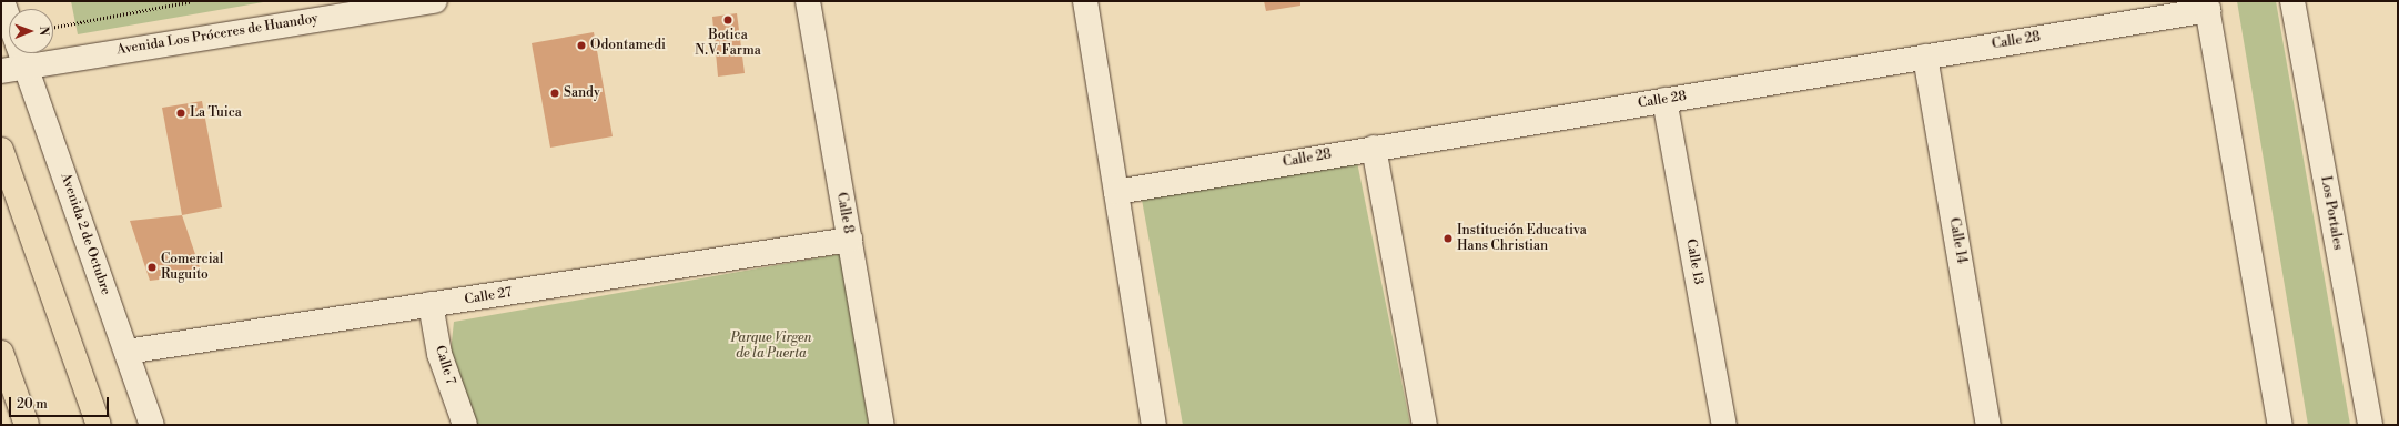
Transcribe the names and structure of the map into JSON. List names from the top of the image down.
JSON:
{
  "streets": {
    "street": [
      "Avenida Los Próceres de Huandoy",
      "Calle 28",
      "Calle 8",
      "Los Portales",
      "Avenida 2 de Octubre",
      "Calle 14",
      "Calle 13",
      "Calle 27",
      "Calle 7"
    ]
  },
  "crossings": [
    ["Avenida Los Próceres de Huandoy", "Avenida 2 de Octubre"],
    ["Calle 28", "Calle 14"],
    ["Calle 28", "Calle 13"],
    ["Calle 8", "Calle 27"],
    ["Avenida 2 de Octubre", "Calle 27"],
    ["Calle 27", "Calle 7"]
  ],
  "parks": ["Parque Virgen de la Puerta"],
  "places": [
    "Botica N.V. Farma",
    "Odontamedi",
    "Sandy",
    "La Tuica",
    "Institución Educativa Hans Christian",
    "Comercial Ruguito"
  ],
  "scale_bar": "20 m",
  "north": "right"
}
